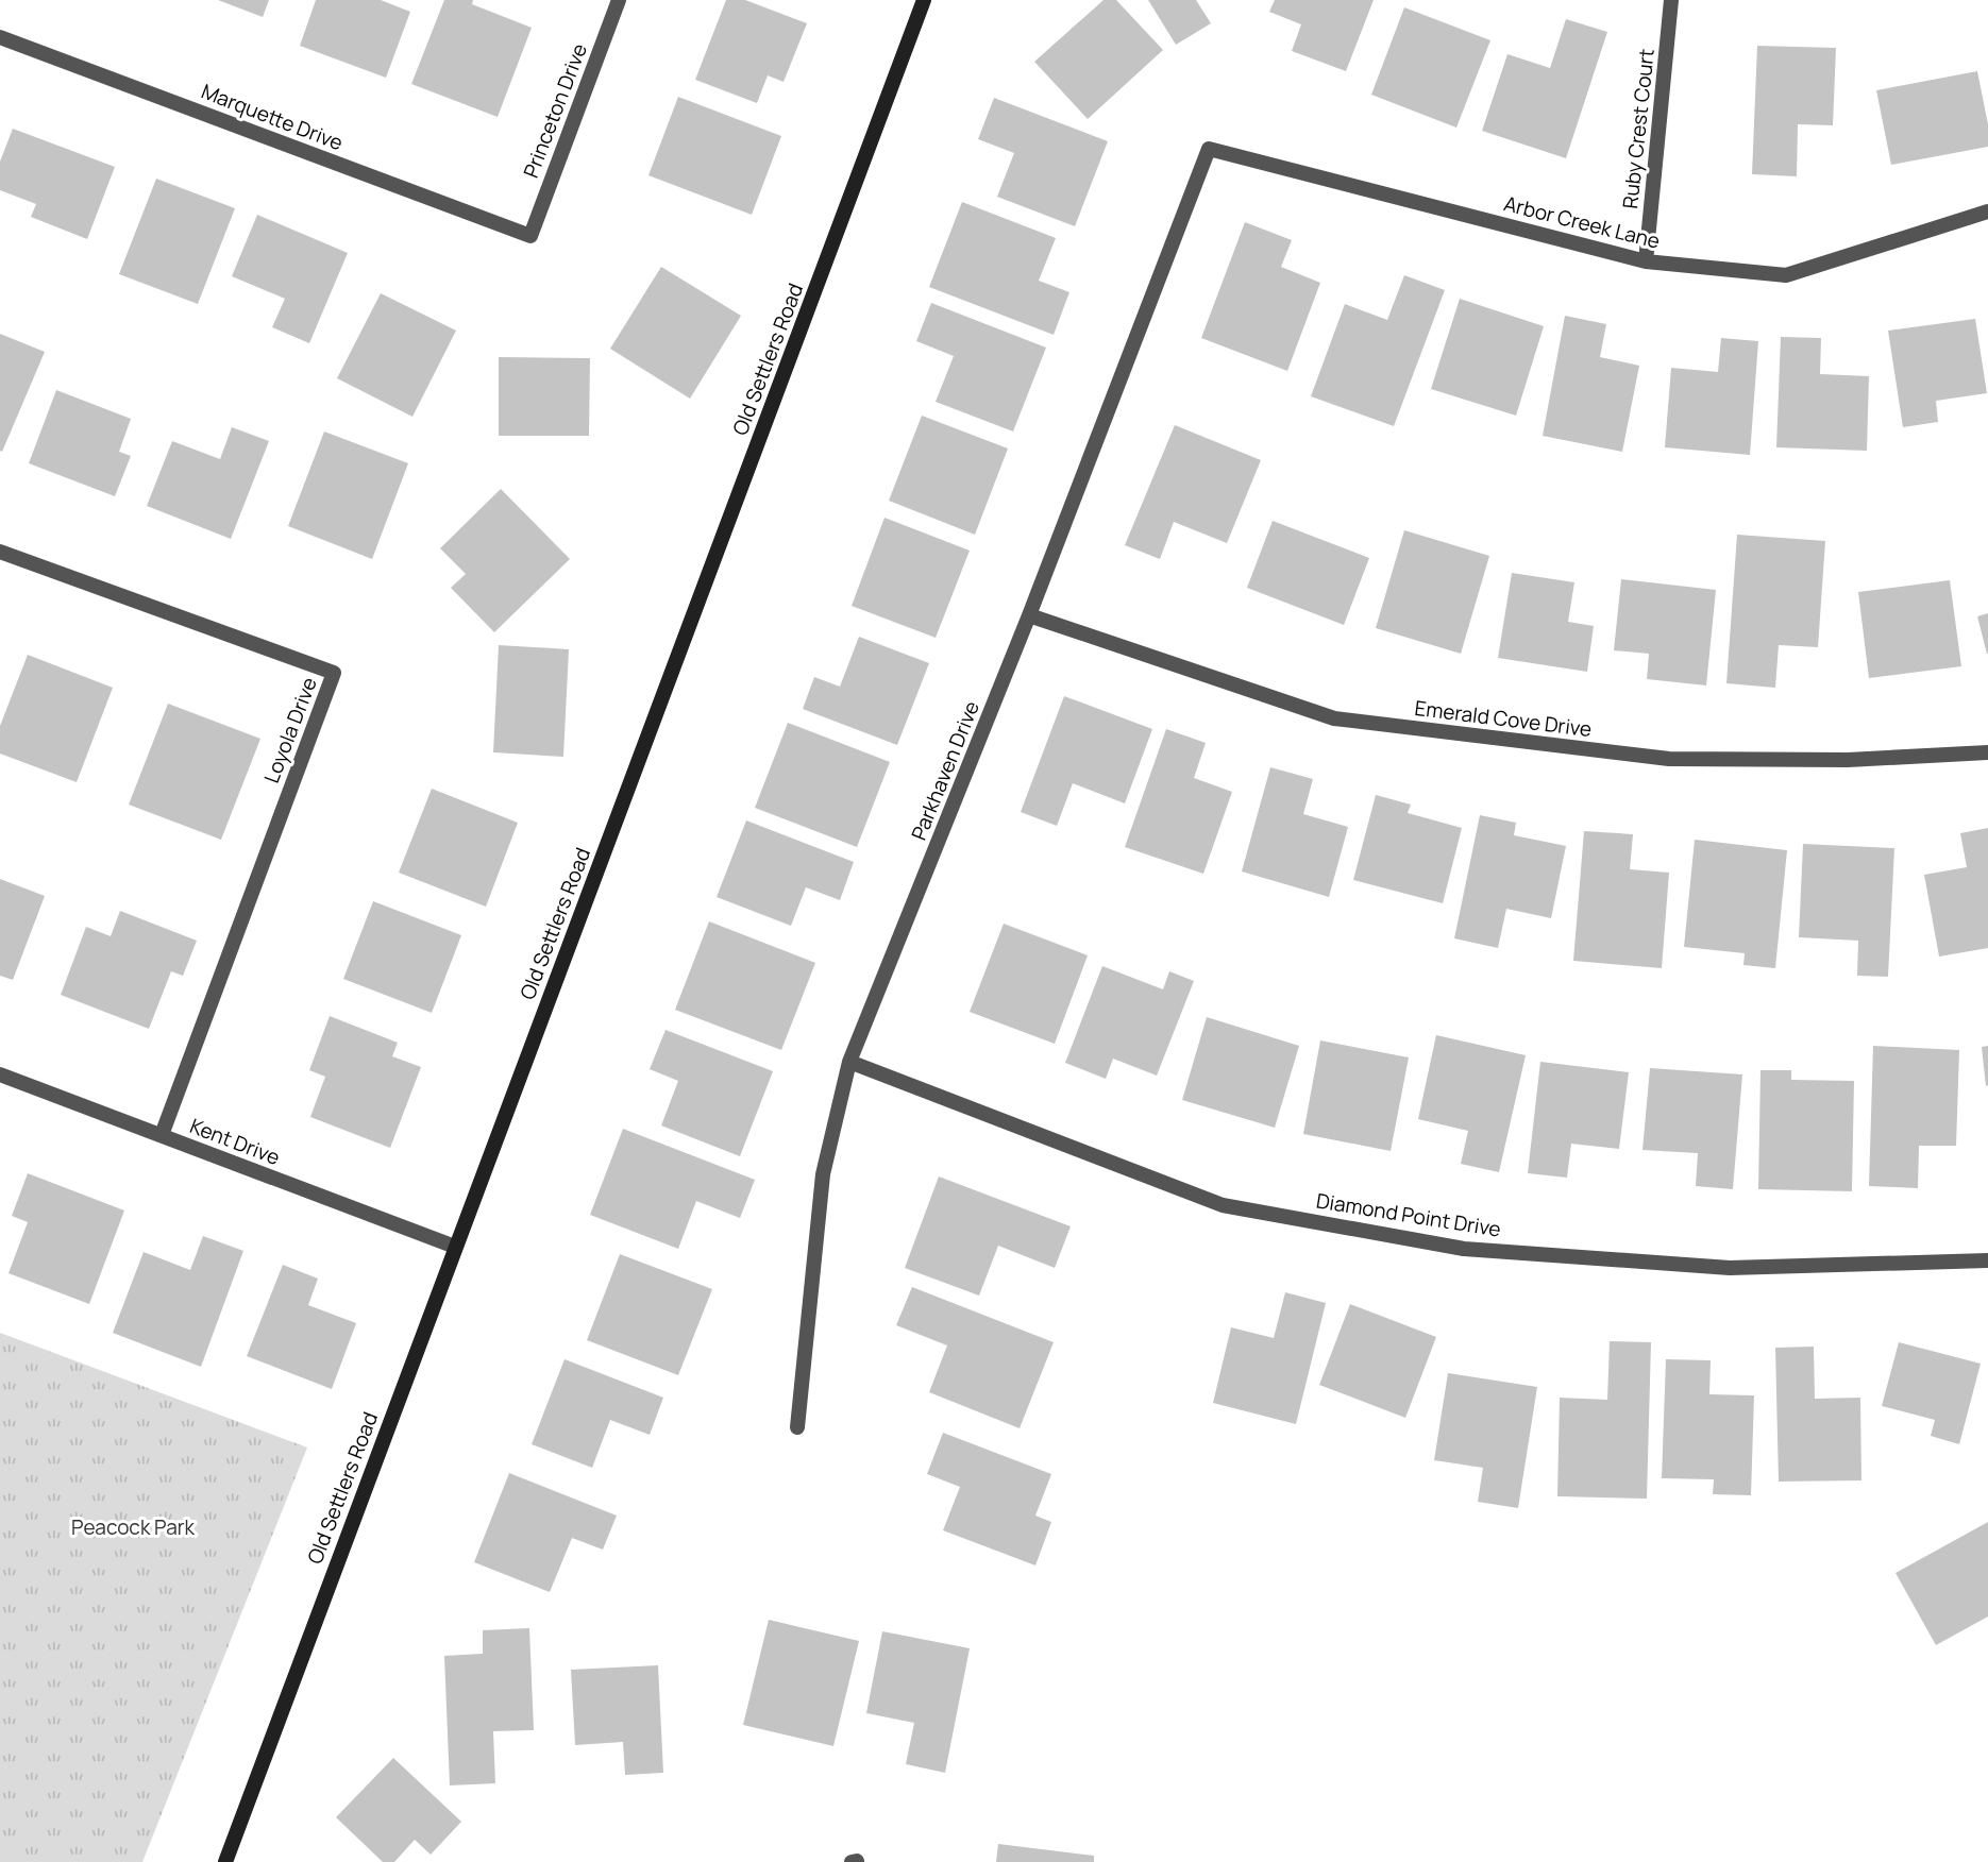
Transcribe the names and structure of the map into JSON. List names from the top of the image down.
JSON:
{
  "streets": {
    "main road": ["Old Settlers Road"],
    "street": [
      "Princeton Drive",
      "Marquette Drive",
      "Ruby Crest Court",
      "Arbor Creek Lane",
      "Emerald Cove Drive",
      "Loyola Drive",
      "Parkhaven Drive",
      "Kent Drive",
      "Diamond Point Drive"
    ]
  },
  "crossings": [
    ["Princeton Drive", "Marquette Drive"],
    ["Ruby Crest Court", "Arbor Creek Lane"],
    ["Arbor Creek Lane", "Parkhaven Drive"],
    ["Old Settlers Road", "Kent Drive"],
    ["Emerald Cove Drive", "Parkhaven Drive"],
    ["Loyola Drive", "Kent Drive"],
    ["Parkhaven Drive", "Diamond Point Drive"]
  ],
  "parks": ["Peacock Park"]
}
